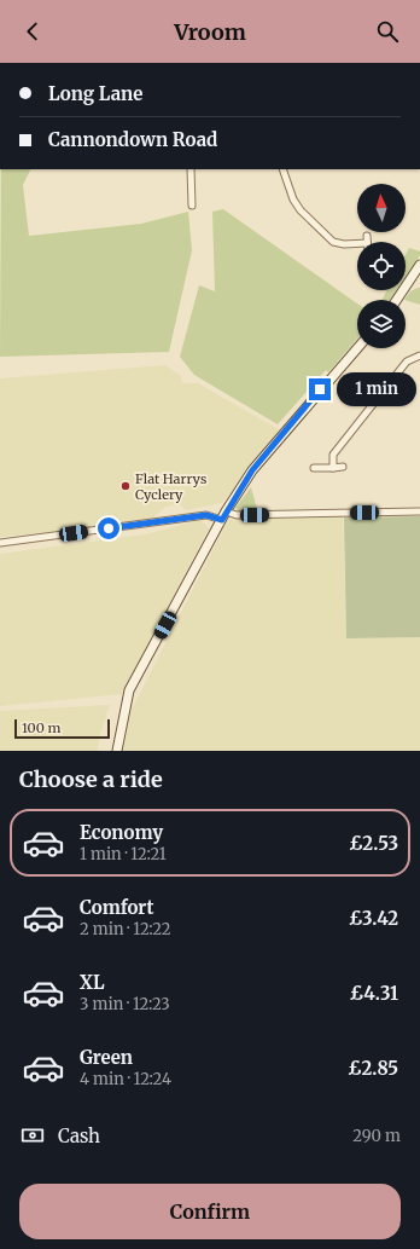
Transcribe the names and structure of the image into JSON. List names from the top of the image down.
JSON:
{
  "places": ["Flat Harrys Cyclery"],
  "scale_bar": "100 m",
  "north": "top",
  "page": {
    "header": "Vroom",
    "banner": ["Long Lane", "Cannondown Road"],
    "bubble": "1 min",
    "scale": "100 m",
    "heading": "Choose a ride",
    "list": [
      {
        "name": "Economy",
        "note": "1 min · 12:21",
        "value": "£2.53"
      },
      {
        "name": "Comfort",
        "note": "2 min · 12:22",
        "value": "£3.42"
      },
      {
        "name": "XL",
        "note": "3 min · 12:23",
        "value": "£4.31"
      },
      {
        "name": "Green",
        "note": "4 min · 12:24",
        "value": "£2.85"
      }
    ],
    "pay": ["Cash", "290 m"],
    "buttons": "Confirm"
  }
}
